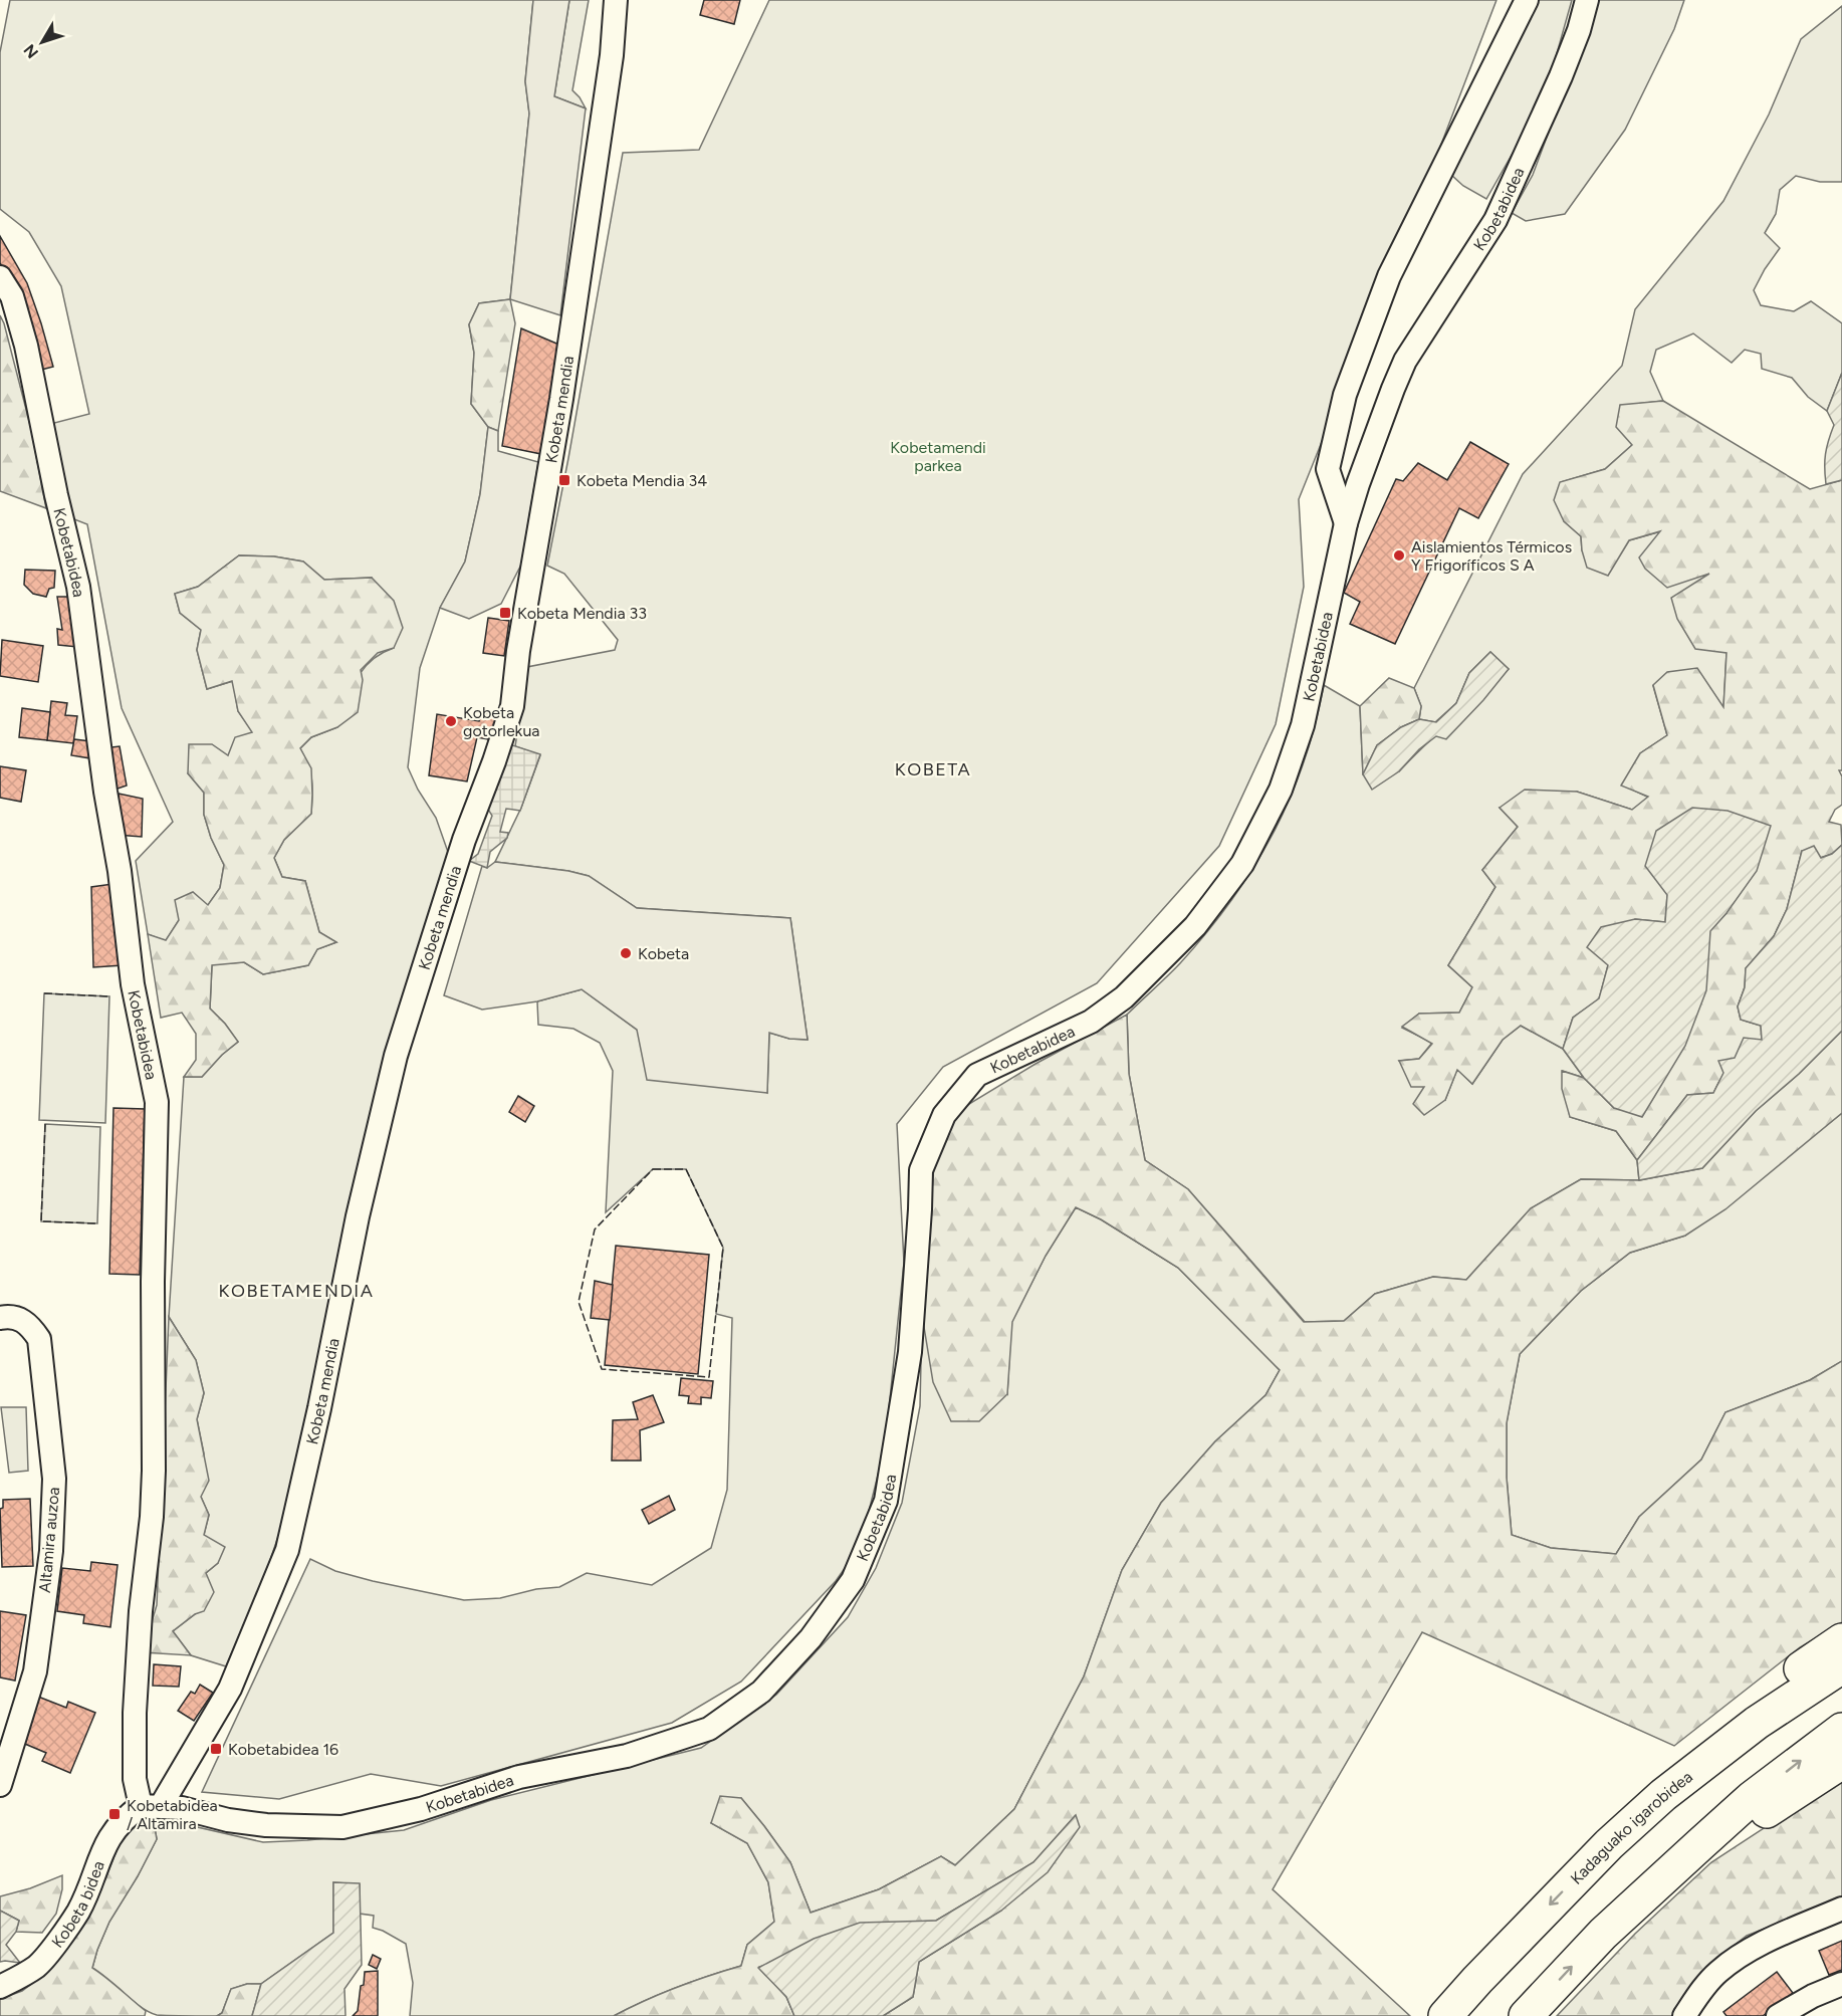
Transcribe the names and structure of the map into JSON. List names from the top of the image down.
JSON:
{
  "streets": {
    "highway": ["Kadaguako igarobidea"],
    "street": [
      "Kobetabidea",
      "Kobeta mendia",
      "Altamira auzoa",
      "Kobeta bidea"
    ]
  },
  "crossings": [
    ["Kobetabidea", "Kobeta mendia"],
    ["Kobetabidea", "Kobeta bidea"],
    ["Kobeta mendia", "Kobeta bidea"]
  ],
  "districts": ["KOBETA", "KOBETAMENDIA"],
  "parks": ["Kobetamendi parkea"],
  "places": {
    "transit": [
      "Kobeta Mendia 34",
      "Kobeta Mendia 33",
      "Kobetabidea 16",
      "Kobetabidea / Altamira"
    ],
    "other": ["Aislamientos Térmicos Y Frigoríficos S A", "Kobeta gotorlekua", "Kobeta"]
  },
  "north": "bottom left"
}
